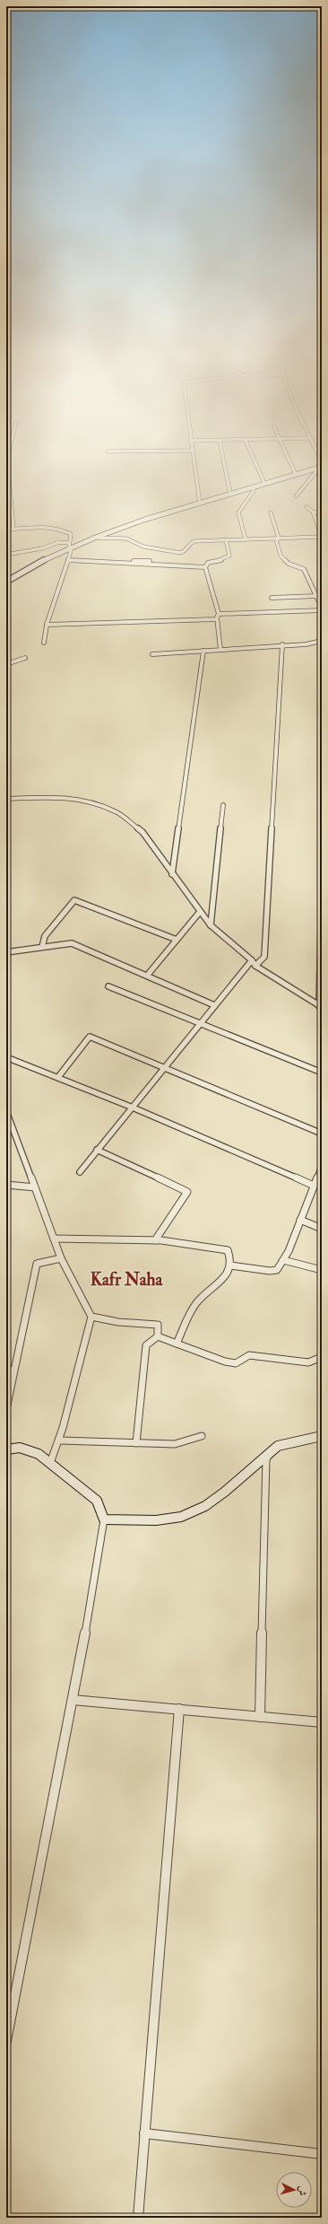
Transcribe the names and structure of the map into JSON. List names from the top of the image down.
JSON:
{
  "districts": ["Kafr Naha"],
  "north": "right"
}
